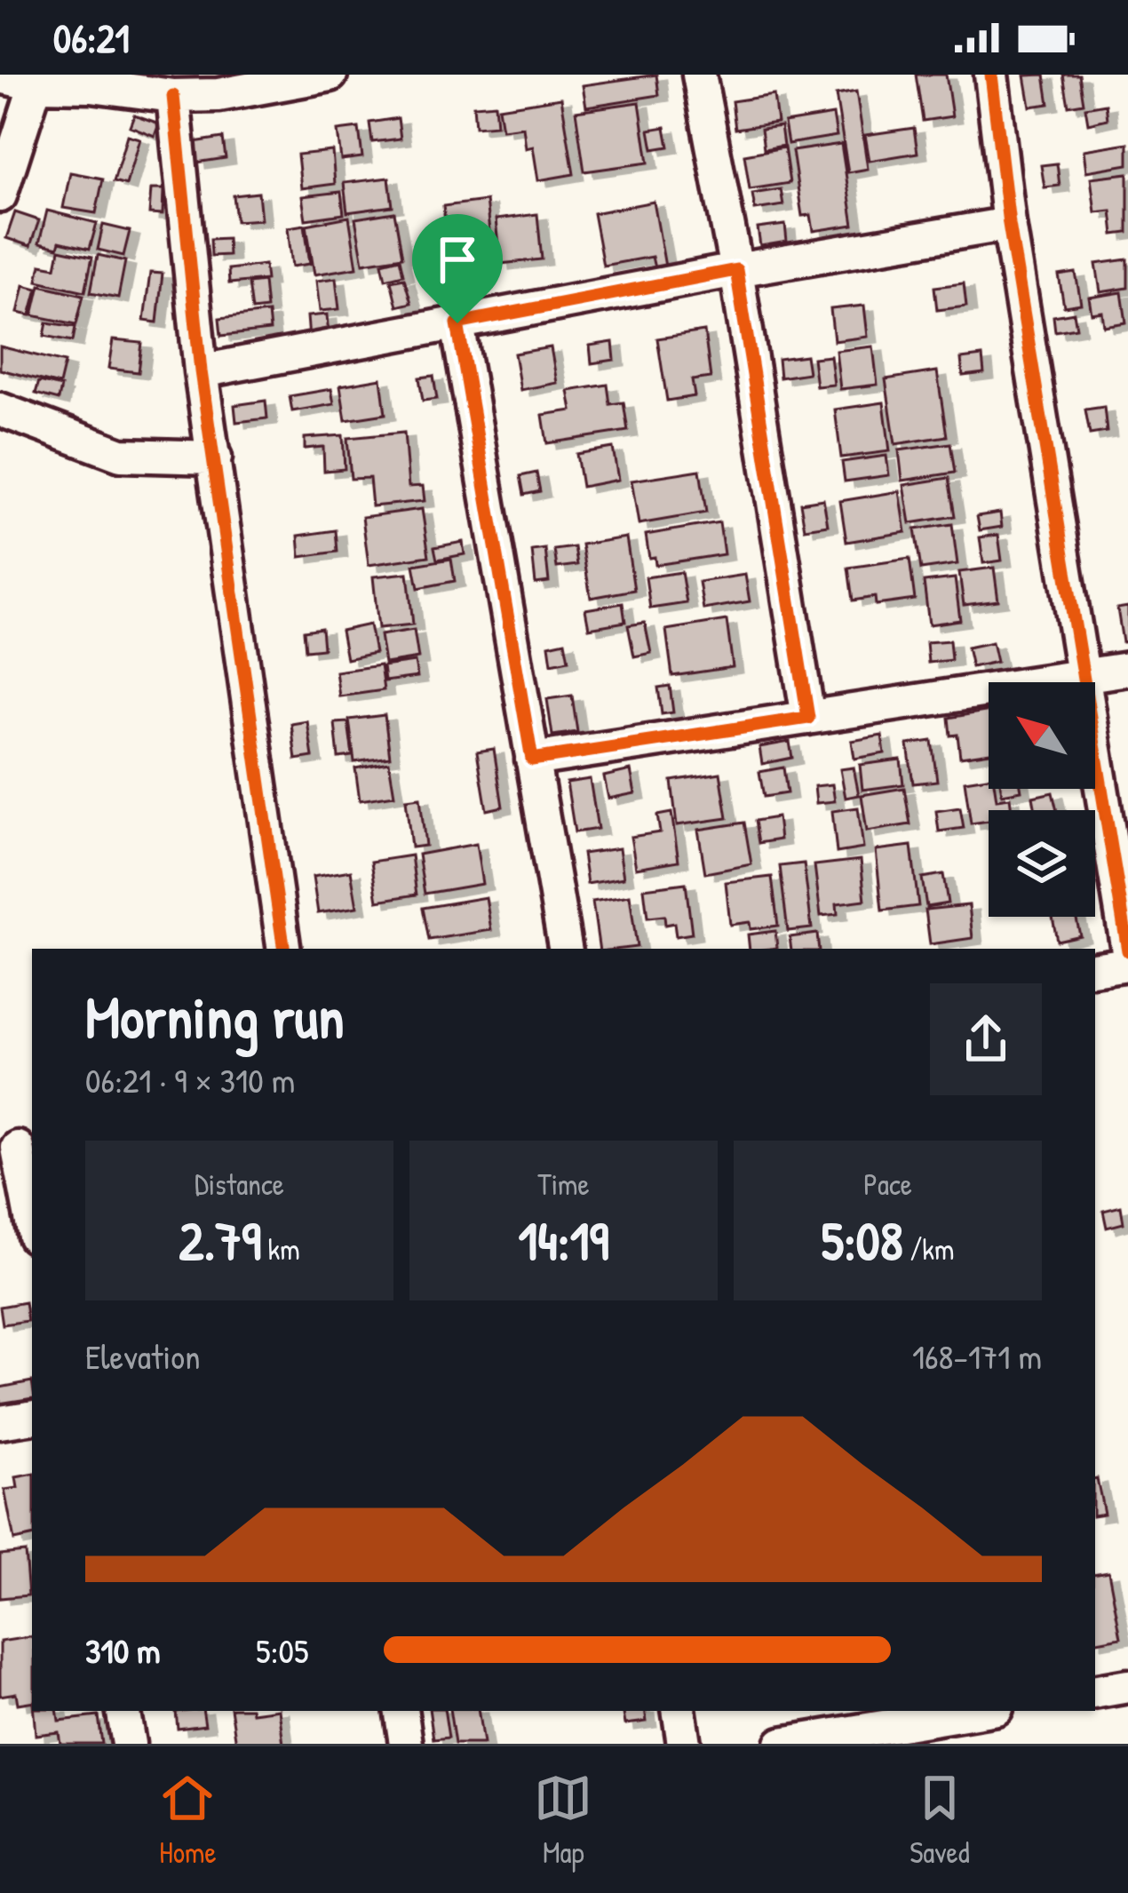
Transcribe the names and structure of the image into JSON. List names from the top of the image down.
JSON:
{
  "north": "top left",
  "page": {
    "status": "06:21",
    "heading": ["Morning run", "06:21 · 9 × 310 m"],
    "stats": [
      ["Distance", "2.79 km"],
      ["Time", "14:19"],
      ["Pace", "5:08 /km"]
    ],
    "chart": ["Elevation", "168–171 m"],
    "list": [
      {
        "name": "310 m",
        "note": "5:05"
      }
    ],
    "tabs": ["Home", "Map", "Saved"]
  }
}
